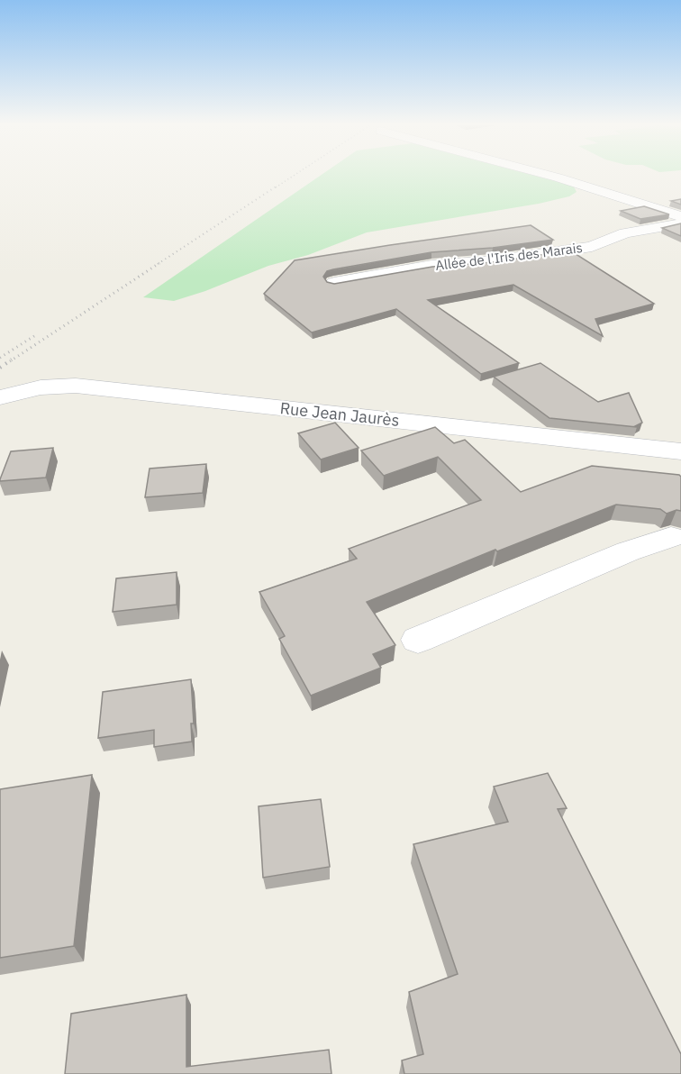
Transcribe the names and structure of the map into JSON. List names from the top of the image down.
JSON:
{
  "streets": {
    "street": ["Allée de l'Iris des Marais", "Rue Jean Jaurès"]
  }
}
